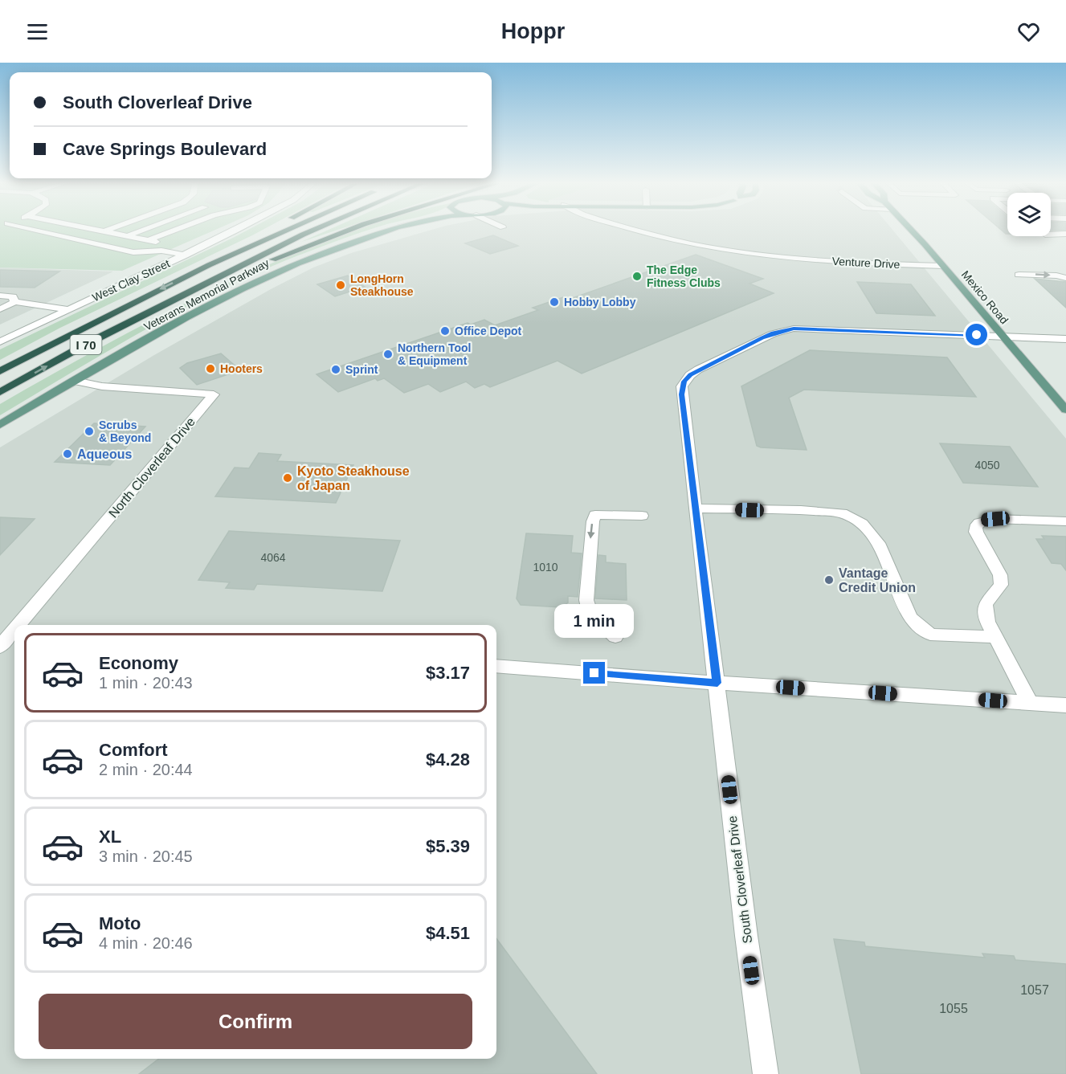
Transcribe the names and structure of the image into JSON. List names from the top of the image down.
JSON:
{
  "streets": {
    "highway": ["I 70"],
    "main road": ["Veterans Memorial Parkway", "Mexico Road"],
    "street": [
      "Venture Drive",
      "West Clay Street",
      "North Cloverleaf Drive",
      "South Cloverleaf Drive"
    ]
  },
  "crossings": [
    ["Venture Drive", "Mexico Road"],
    ["Veterans Memorial Parkway", "North Cloverleaf Drive"],
    ["Mexico Road", "South Cloverleaf Drive"]
  ],
  "places": [
    "The Edge Fitness Clubs",
    "LongHorn Steakhouse",
    "Hobby Lobby",
    "Office Depot",
    "Northern Tool & Equipment",
    "Hooters",
    "Sprint",
    "Scrubs & Beyond",
    "Aqueous",
    "Kyoto Steakhouse of Japan",
    "Vantage Credit Union"
  ],
  "house_numbers": [
    "4050",
    "4064",
    "1010",
    "1057",
    "1055"
  ],
  "page": {
    "header": "Hoppr",
    "banner": ["South Cloverleaf Drive", "Cave Springs Boulevard"],
    "bubble": "1 min",
    "list": [
      {
        "name": "Economy",
        "note": "1 min · 20:43",
        "value": "$3.17"
      },
      {
        "name": "Comfort",
        "note": "2 min · 20:44",
        "value": "$4.28"
      },
      {
        "name": "XL",
        "note": "3 min · 20:45",
        "value": "$5.39"
      },
      {
        "name": "Moto",
        "note": "4 min · 20:46",
        "value": "$4.51"
      }
    ],
    "buttons": "Confirm"
  }
}
